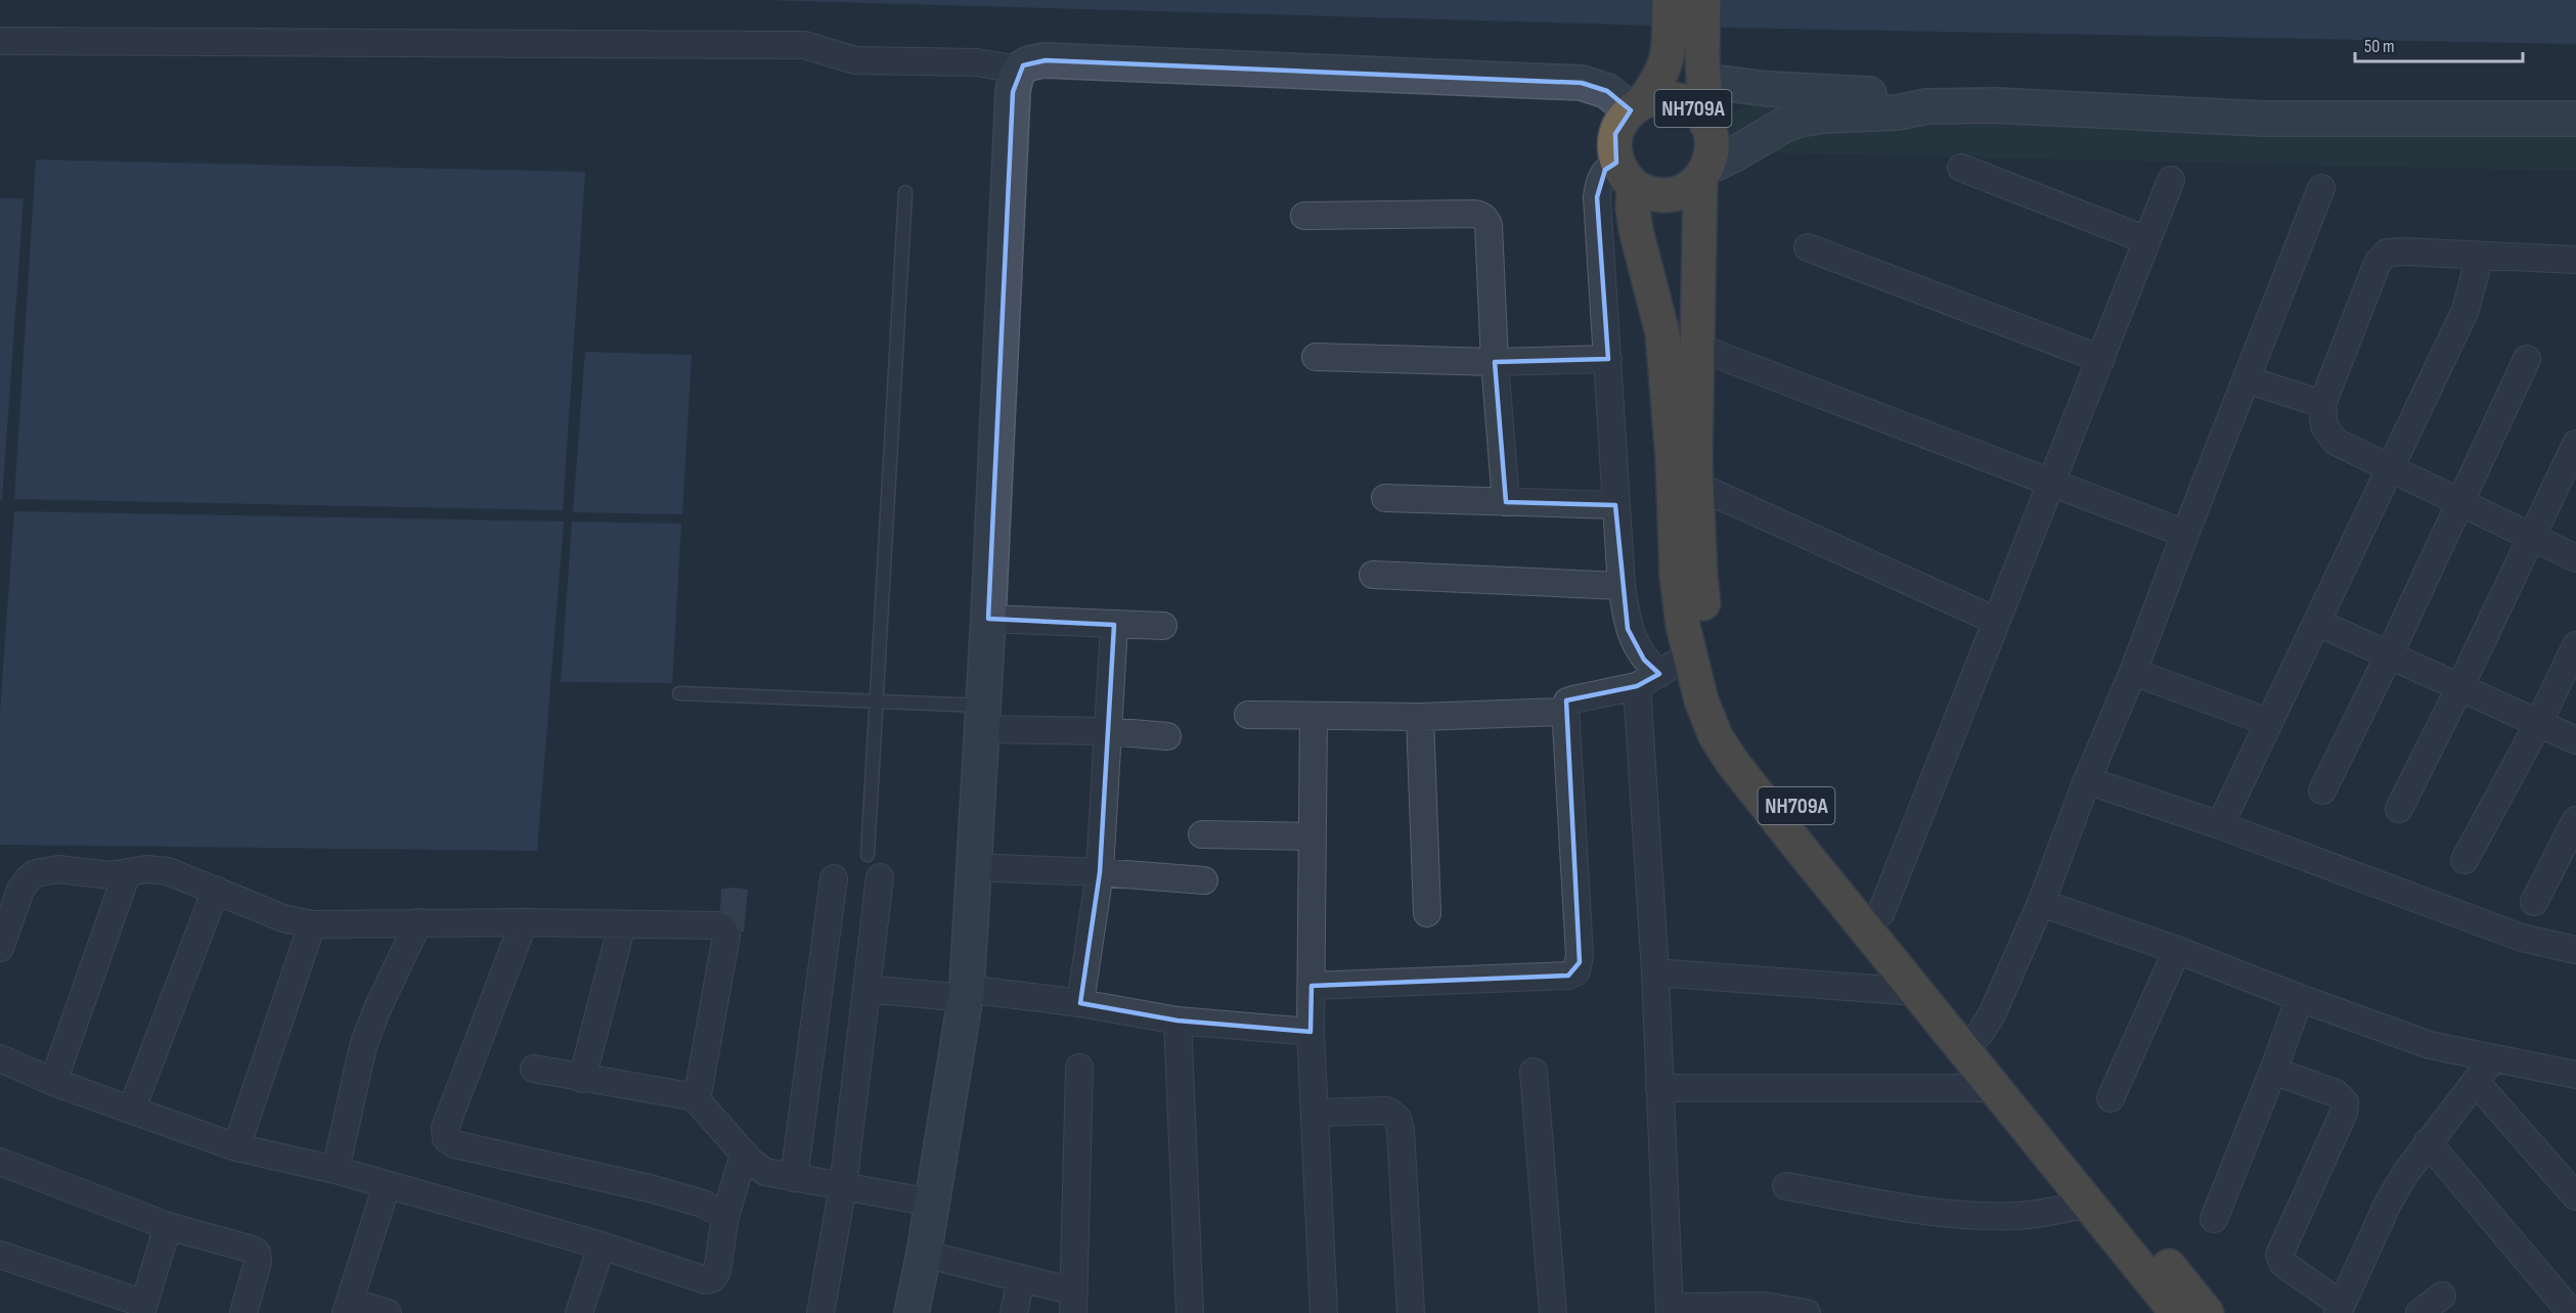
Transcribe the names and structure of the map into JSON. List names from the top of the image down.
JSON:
{
  "streets": {
    "highway": ["NH709A"]
  },
  "scale_bar": "50 m"
}
